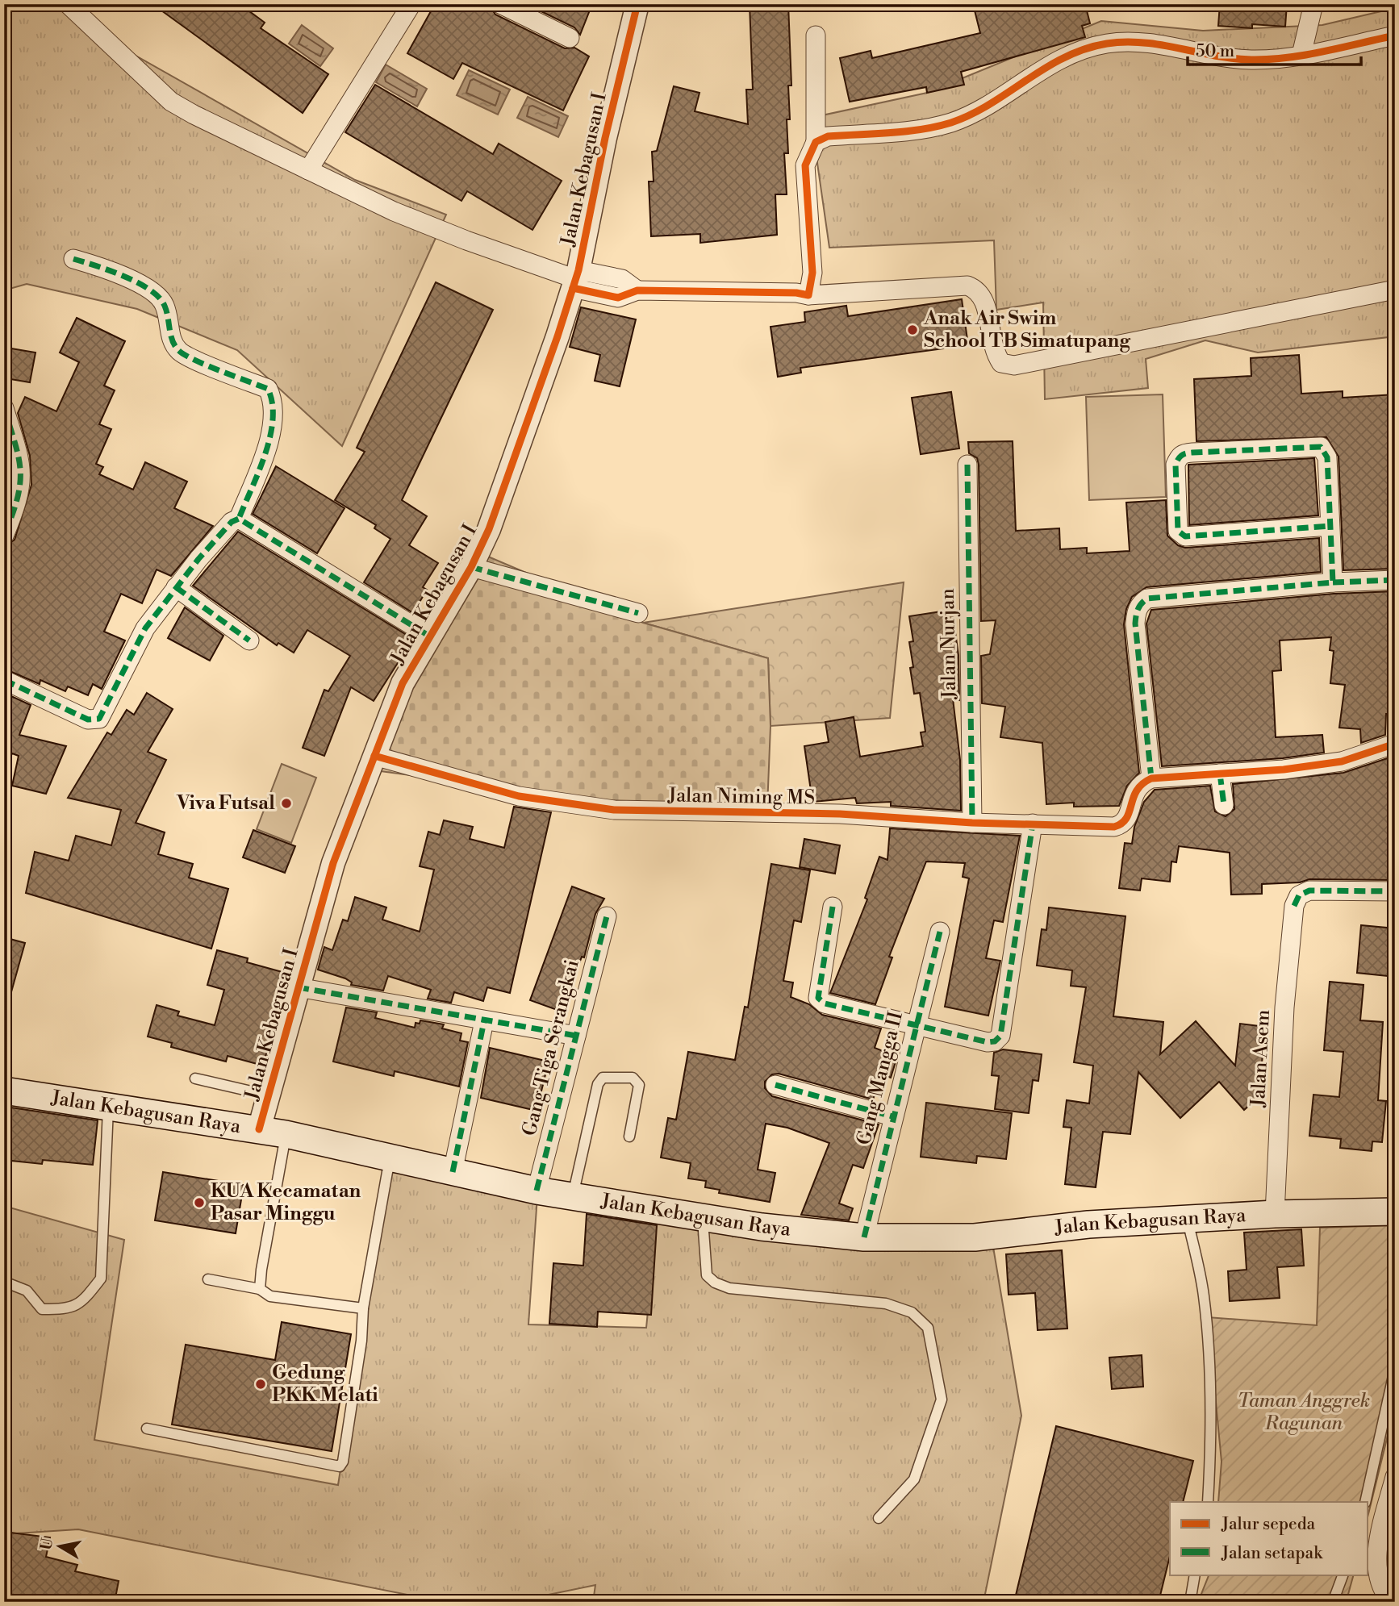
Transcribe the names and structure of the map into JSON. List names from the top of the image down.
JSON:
{
  "streets": {
    "main road": ["Jalan Kebagusan Raya"],
    "street": [
      "Jalan Kebagusan I",
      "Jalan Nurjan",
      "Jalan Niming MS",
      "Gang Tiga Serangkai",
      "Jalan Asem",
      "Gang Mangga II"
    ]
  },
  "crossings": [
    ["Jalan Kebagusan I", "Jalan Niming MS"],
    ["Jalan Kebagusan I", "Jalan Kebagusan Raya"],
    ["Jalan Nurjan", "Jalan Niming MS"],
    ["Gang Tiga Serangkai", "Jalan Kebagusan Raya"],
    ["Jalan Asem", "Jalan Kebagusan Raya"],
    ["Gang Mangga II", "Jalan Kebagusan Raya"]
  ],
  "parks": ["Taman Anggrek Ragunan"],
  "places": [
    "Anak Air Swim School TB Simatupang",
    "Viva Futsal",
    "KUA Kecamatan Pasar Minggu",
    "Gedung PKK Melati"
  ],
  "legend": ["Jalur sepeda", "Jalan setapak"],
  "scale_bar": "50 m",
  "north": "left"
}
